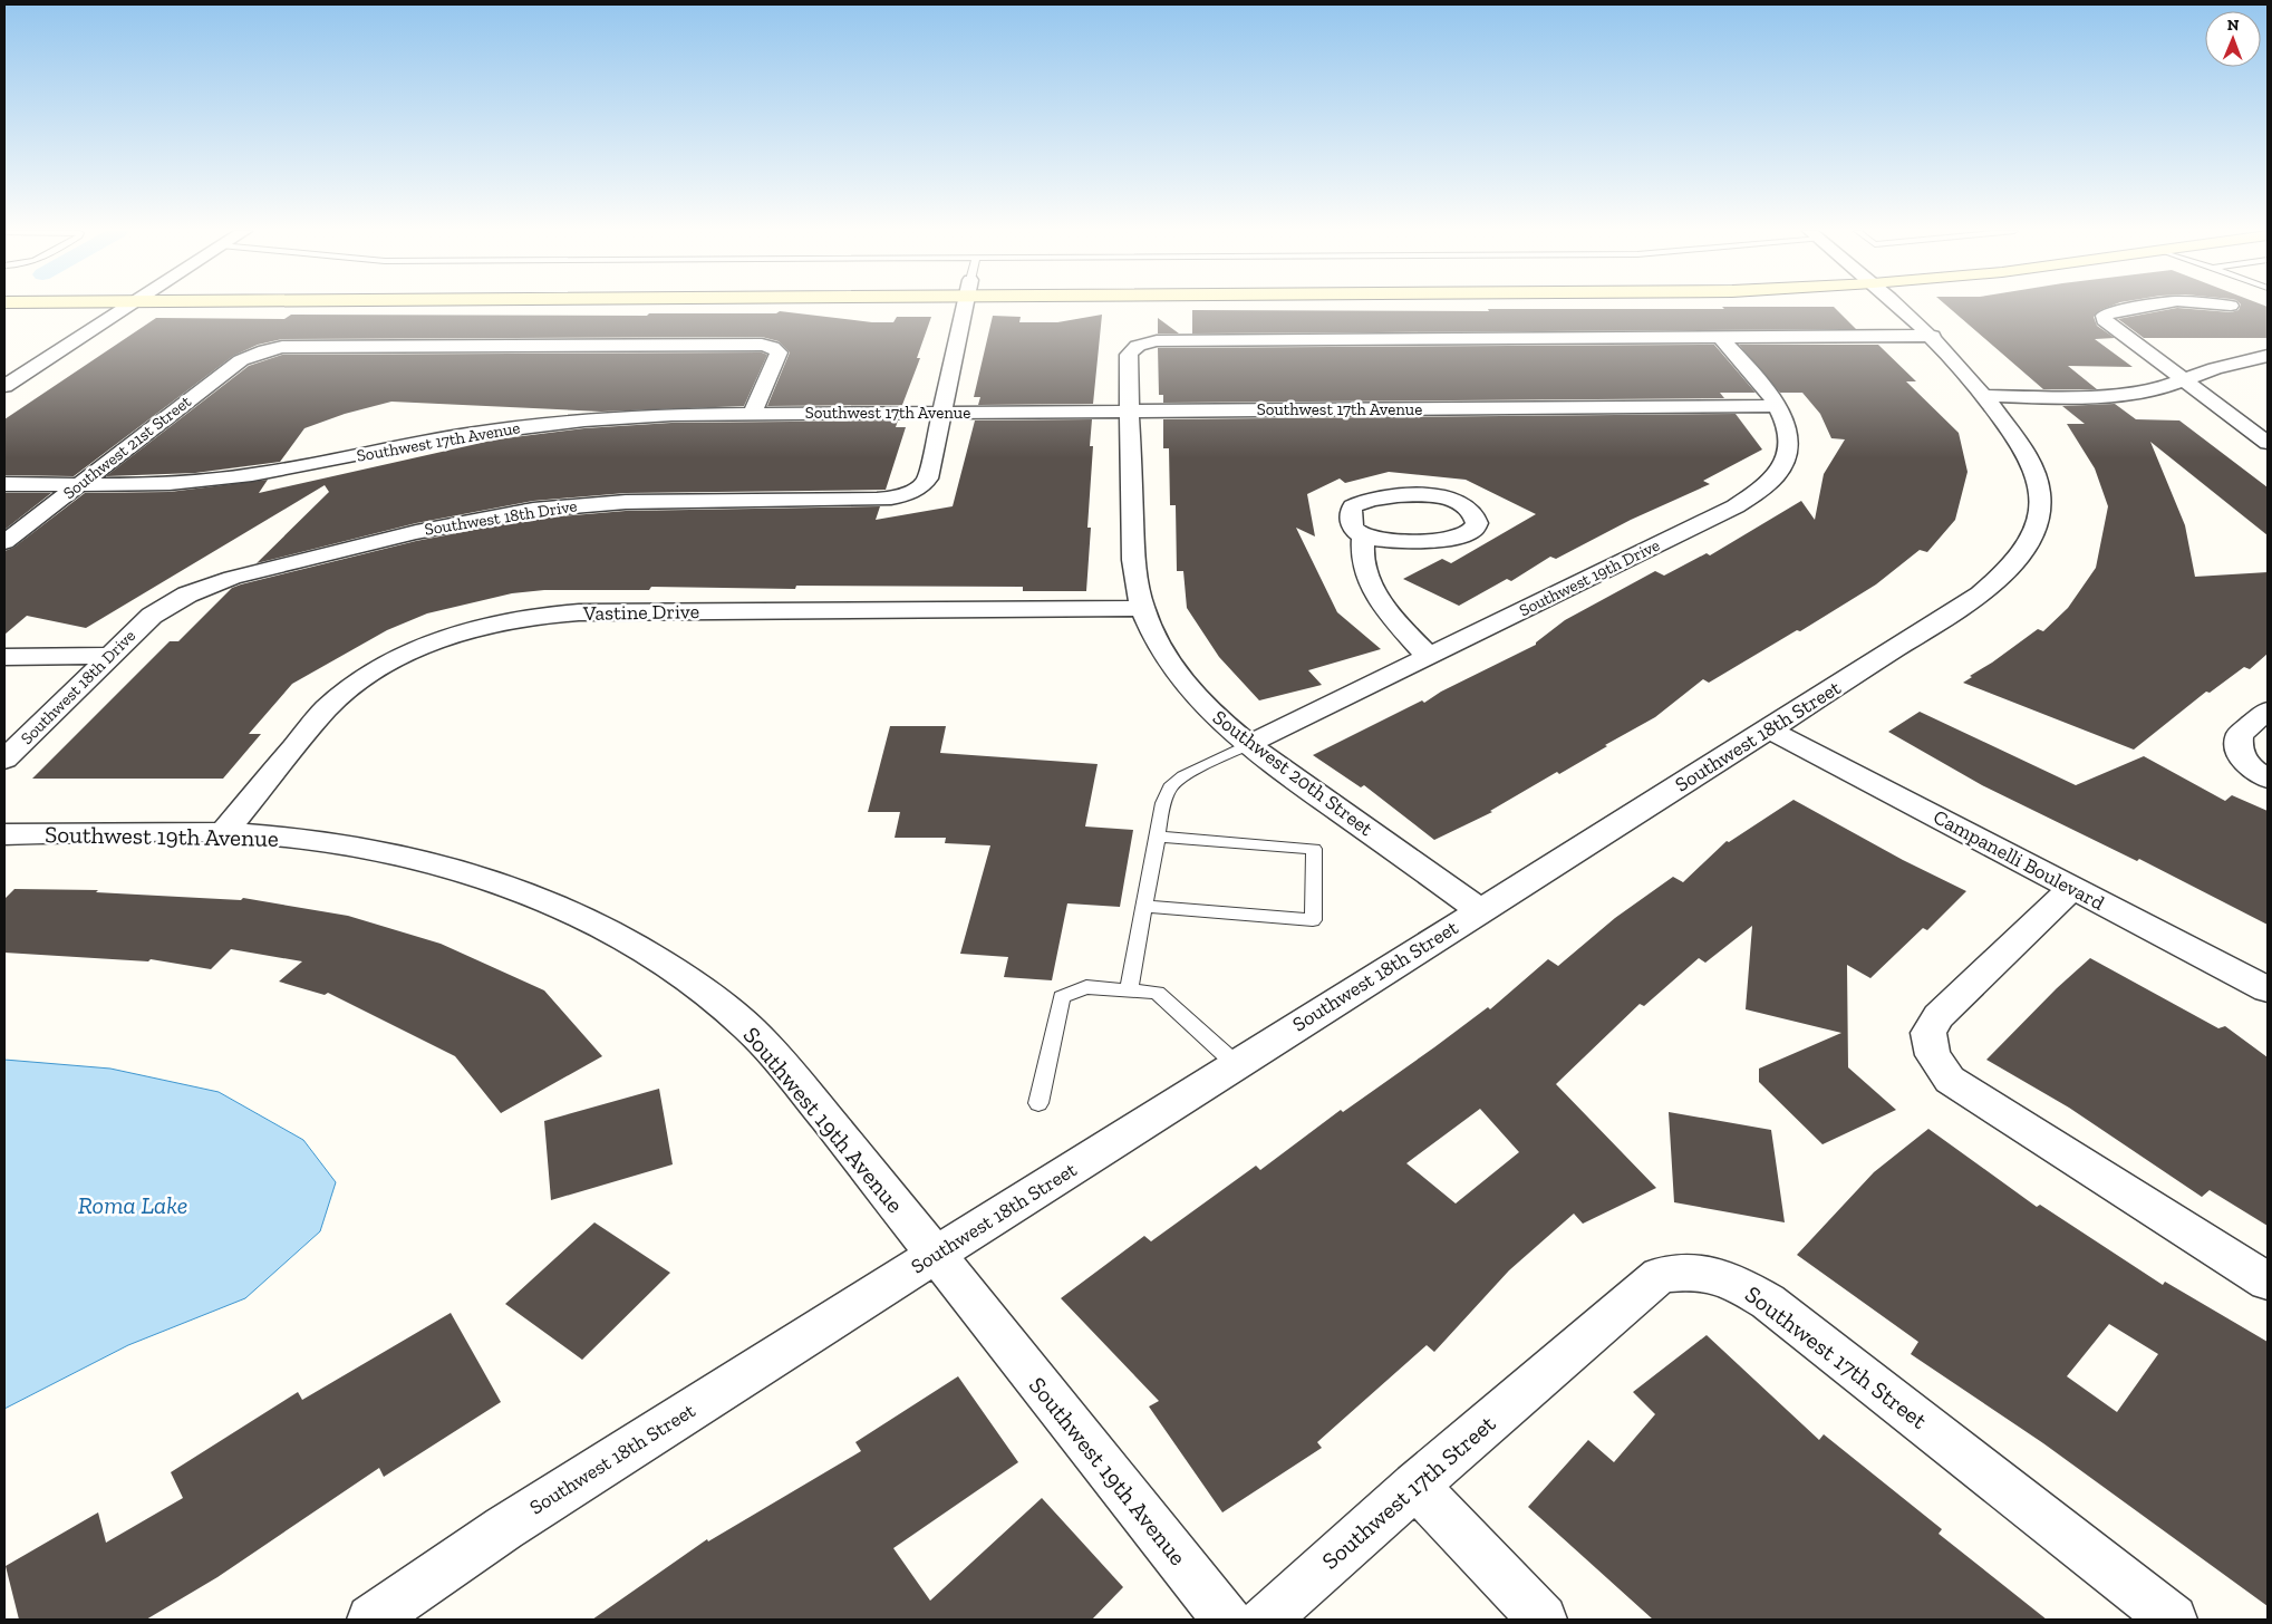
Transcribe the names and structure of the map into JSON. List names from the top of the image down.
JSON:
{
  "streets": {
    "street": [
      "Southwest 17th Avenue",
      "Southwest 21st Street",
      "Southwest 18th Drive",
      "Southwest 19th Drive",
      "Vastine Drive",
      "Southwest 18th Street",
      "Southwest 20th Street",
      "Southwest 19th Avenue",
      "Campanelli Boulevard",
      "Southwest 17th Street"
    ]
  },
  "crossings": [
    ["Southwest 17th Avenue", "Southwest 21st Street"],
    ["Southwest 17th Avenue", "Southwest 18th Drive"],
    ["Southwest 17th Avenue", "Southwest 19th Drive"],
    ["Southwest 17th Avenue", "Southwest 20th Street"],
    ["Southwest 19th Drive", "Southwest 20th Street"],
    ["Vastine Drive", "Southwest 20th Street"],
    ["Vastine Drive", "Southwest 19th Avenue"],
    ["Southwest 18th Street", "Southwest 20th Street"],
    ["Southwest 18th Street", "Southwest 19th Avenue"],
    ["Southwest 18th Street", "Campanelli Boulevard"]
  ],
  "water": ["Roma Lake"],
  "north": "top"
}
